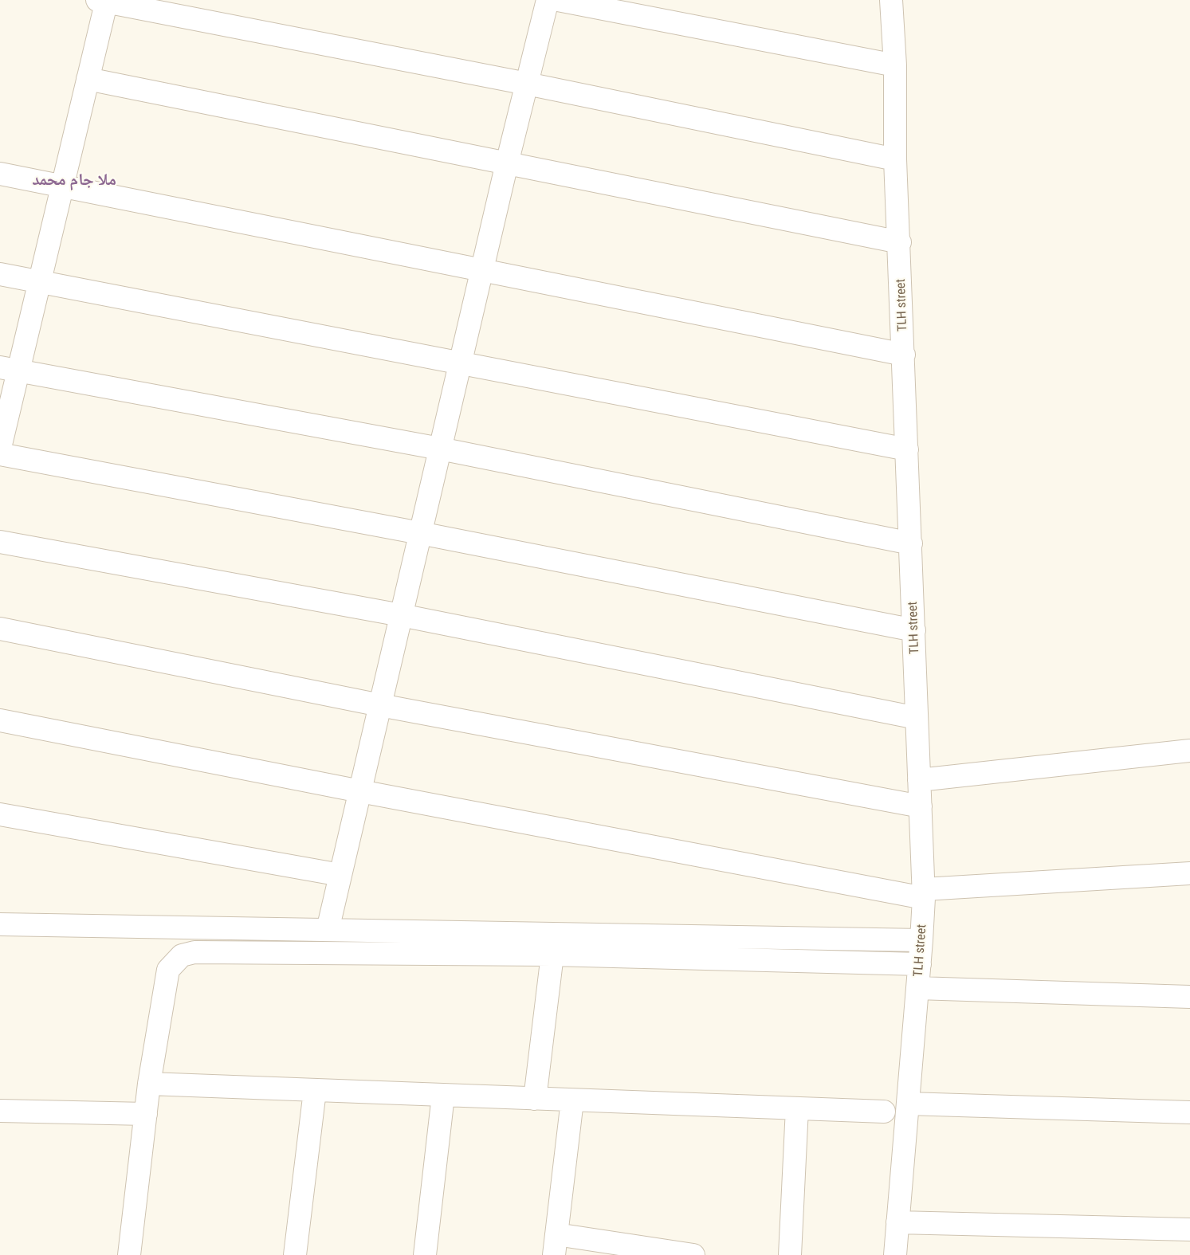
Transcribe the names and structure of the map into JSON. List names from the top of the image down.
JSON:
{
  "streets": {
    "street": ["TLH street"]
  },
  "districts": ["ملا جام محمد"]
}
